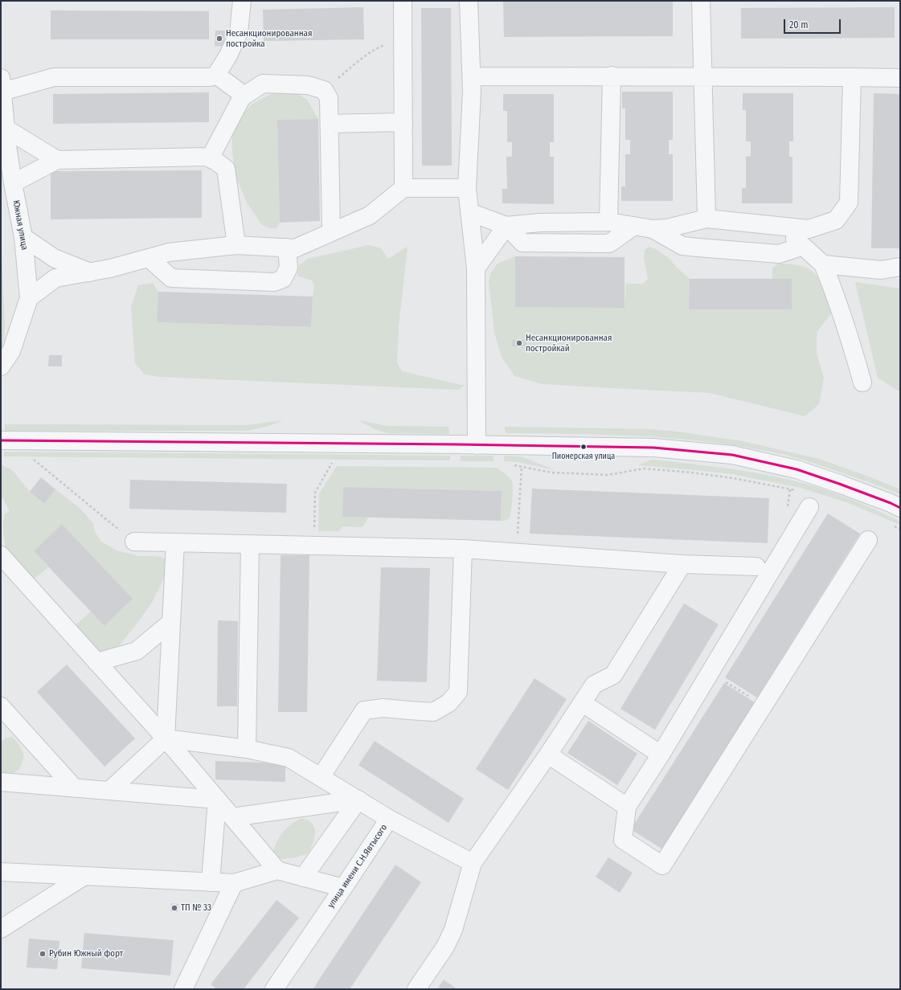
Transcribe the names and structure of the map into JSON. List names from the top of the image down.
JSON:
{
  "streets": {
    "street": ["Южная улица", "улица имени С.Н.Явтысого"]
  },
  "places": [
    "Несанкционированная постройка",
    "Несанкционированная постройкай",
    "Пионерская улица",
    "ТП № 33",
    "Рубин Южный форт"
  ],
  "scale_bar": "20 m"
}
